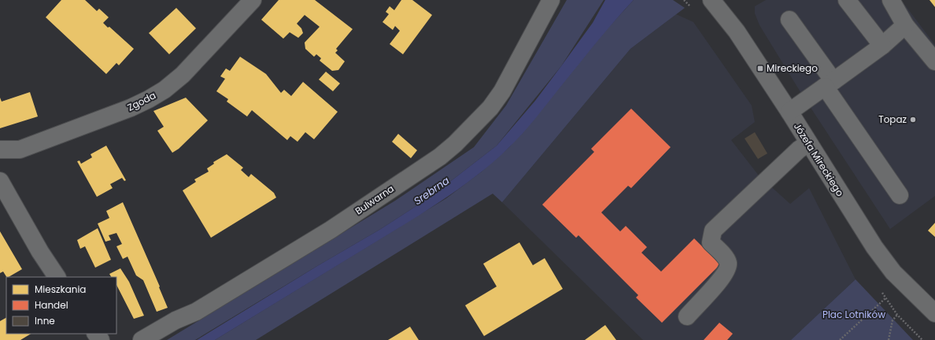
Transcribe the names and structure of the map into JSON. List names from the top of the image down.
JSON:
{
  "streets": {
    "street": ["Zgoda", "Józefa Mireckiego", "Bulwarna"]
  },
  "water": ["Srebrna"],
  "parks": ["Plac Lotników"],
  "places": {
    "transit": ["Mireckiego"],
    "other": ["Topaz"]
  },
  "legend": ["Mieszkania", "Handel", "Inne"]
}
